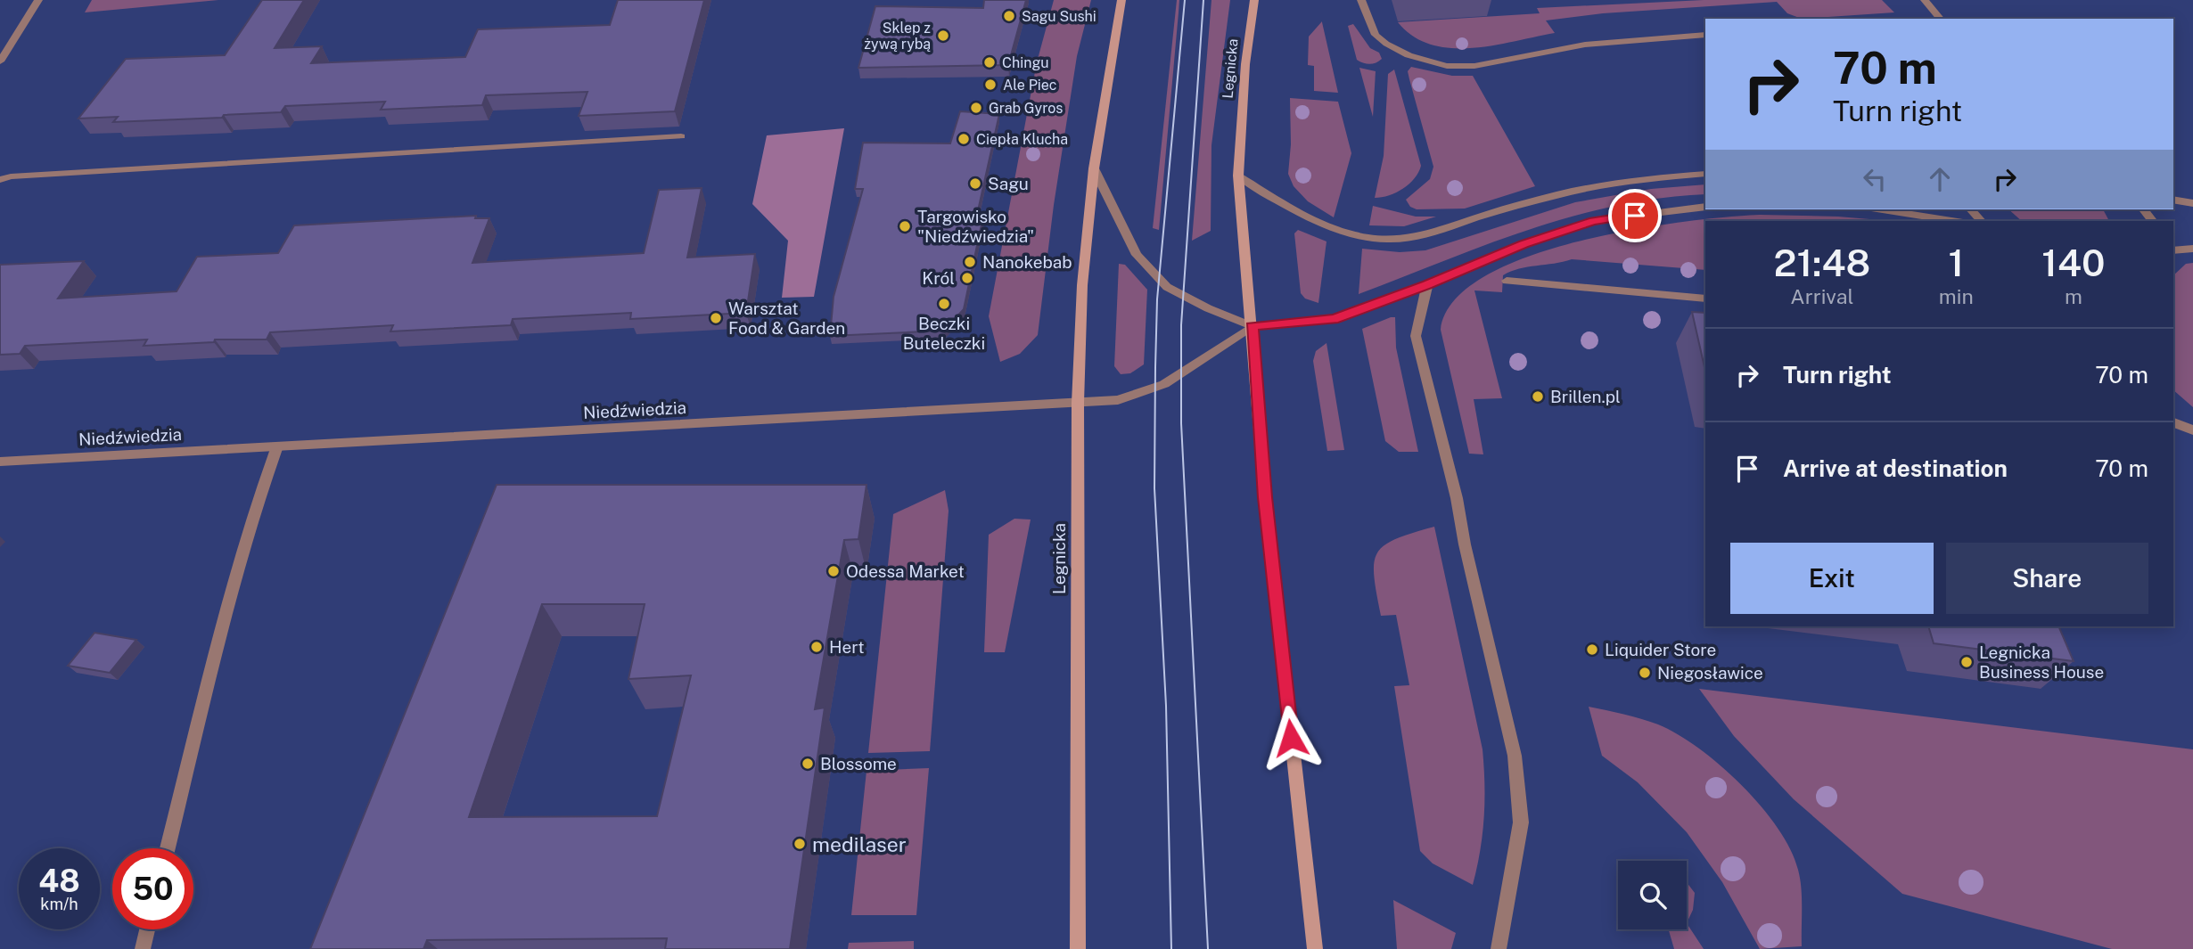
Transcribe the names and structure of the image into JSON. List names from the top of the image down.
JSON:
{
  "streets": {
    "main road": ["Legnicka"],
    "street": ["Niedźwiedzia"]
  },
  "crossings": [
    ["Legnicka", "Niedźwiedzia"]
  ],
  "places": [
    "Sagu Sushi",
    "Sklep z żywą rybą",
    "Chingu",
    "Ale Piec",
    "Grab Gyros",
    "Ciepła Klucha",
    "Sagu",
    "Targowisko \"Niedźwiedzia\"",
    "Nanokebab",
    "Król",
    "Beczki Buteleczki",
    "Warsztat Food & Garden",
    "Brillen.pl",
    "Odessa Market",
    "Hert",
    "Liquider Store",
    "Legnicka Business House",
    "Niegosławice",
    "Blossome",
    "medilaser"
  ],
  "page": {
    "turn": ["70 m", "Turn right"],
    "eta": [
      "21:48",
      "Arrival",
      "1",
      "min",
      "140",
      "m"
    ],
    "list": [
      {
        "name": "Turn right",
        "value": "70 m"
      },
      {
        "name": "Arrive at destination",
        "value": "70 m"
      }
    ],
    "buttons": ["Exit", "Share"],
    "speed": "48 km/h",
    "limit": "50"
  }
}
